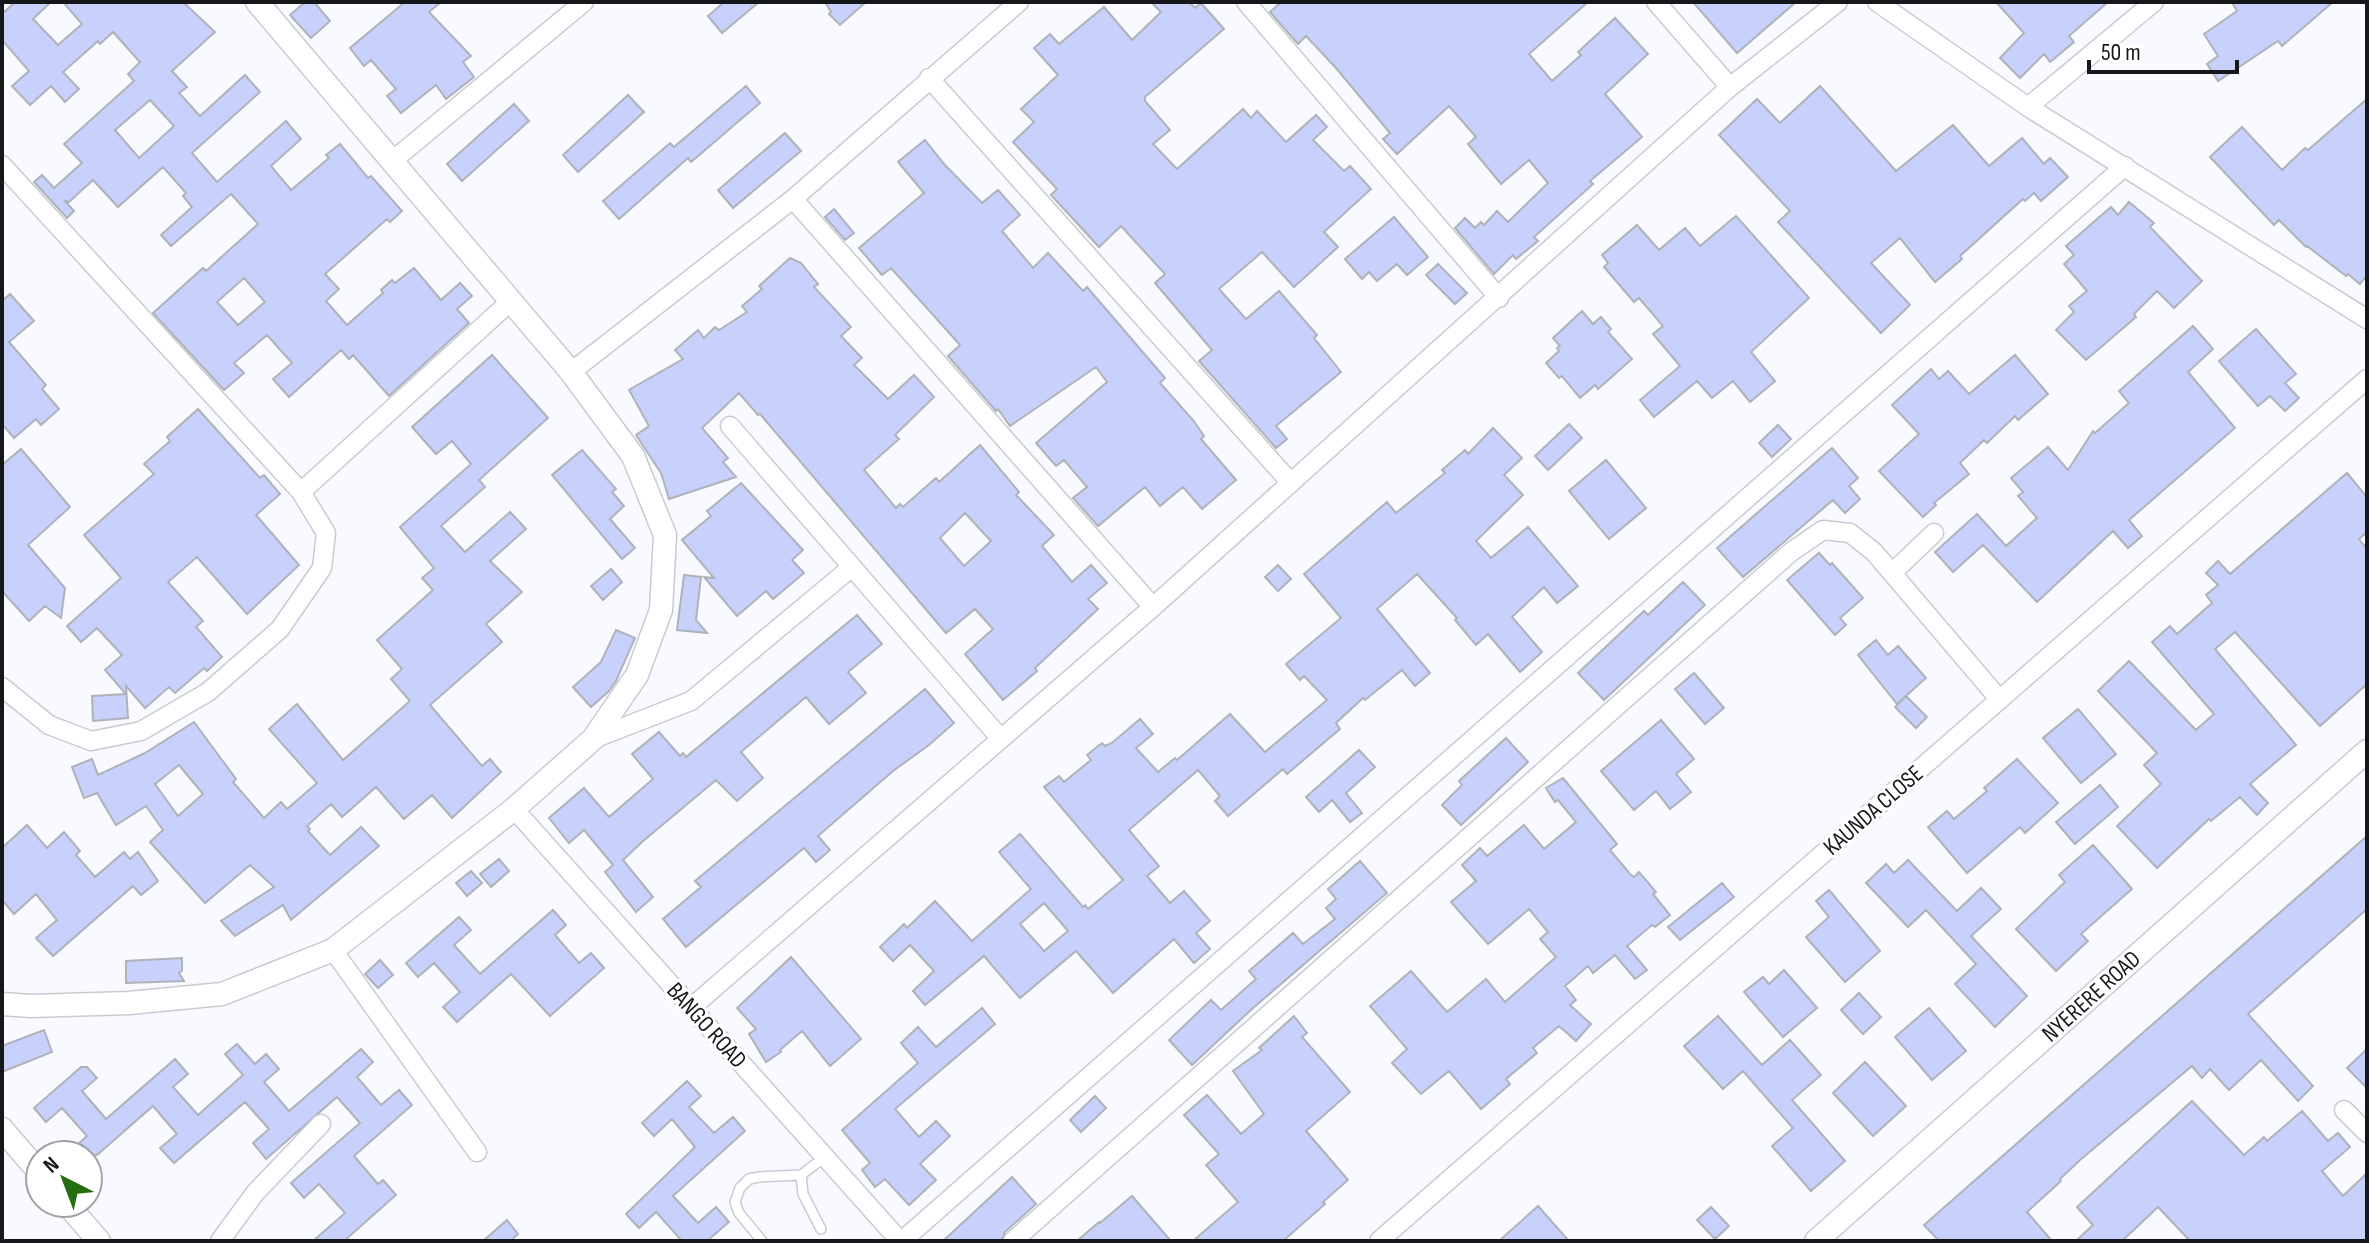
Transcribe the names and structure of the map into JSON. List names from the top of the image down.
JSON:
{
  "streets": {
    "street": ["KAUNDA CLOSE", "NYERERE ROAD", "BANGO ROAD"]
  },
  "scale_bar": "50 m",
  "north": "top left"
}
